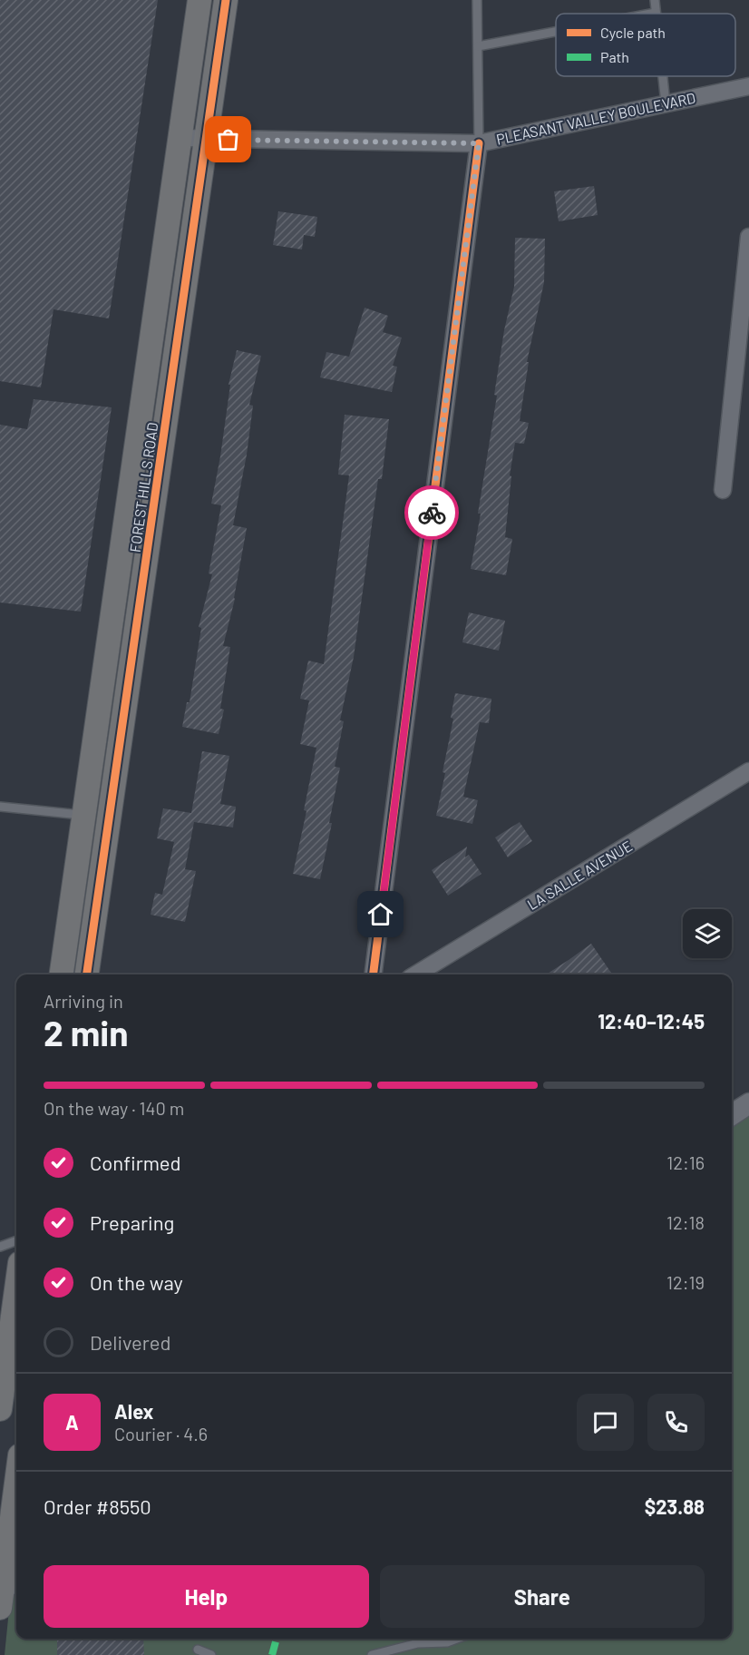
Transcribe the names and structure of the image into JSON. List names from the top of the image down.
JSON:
{
  "streets": {
    "street": ["PLEASANT VALLEY BOULEVARD", "FOREST HILLS ROAD", "LA SALLE AVENUE"]
  },
  "crossings": [
    ["PLEASANT VALLEY BOULEVARD", "FOREST HILLS ROAD"]
  ],
  "legend": ["Cycle path", "Path"],
  "page": {
    "heading": ["2 min", "Arriving in", "12:40–12:45"],
    "panel": [
      "Alex",
      "Courier · 4.6",
      "Order #8550",
      "$23.88"
    ],
    "bar": "On the way · 140 m",
    "list": [
      ["Confirmed", "12:16"],
      ["Preparing", "12:18"],
      ["On the way", "12:19"],
      "Delivered"
    ],
    "round": "A",
    "buttons": ["Help", "Share"]
  }
}
